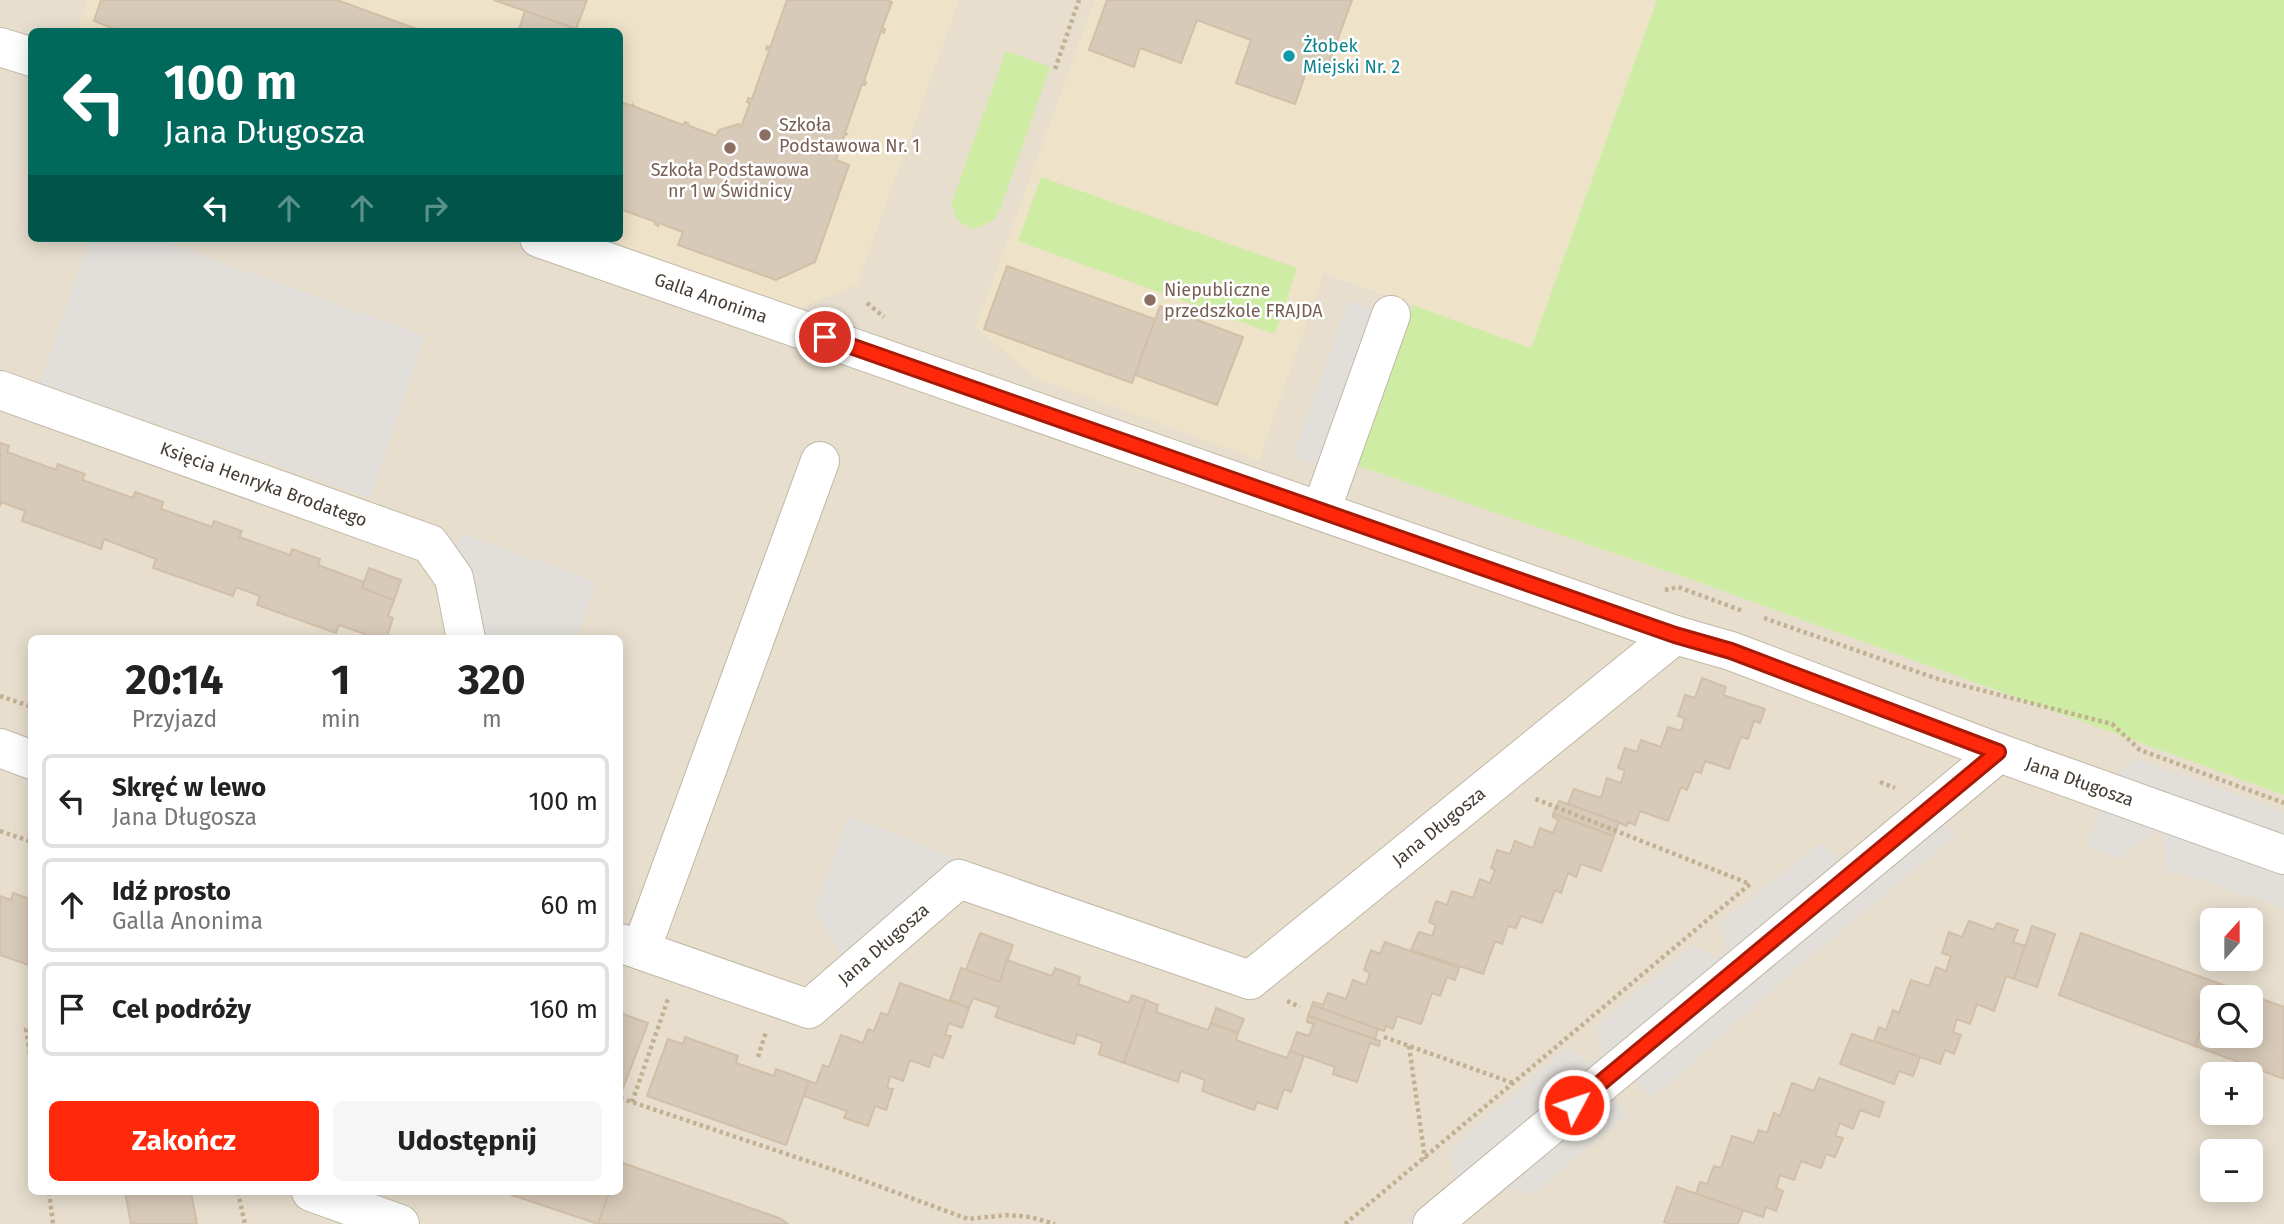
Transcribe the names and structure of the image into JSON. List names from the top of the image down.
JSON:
{
  "streets": {
    "street": ["Galla Anonima", "Księcia Henryka Brodatego", "Jana Długosza"]
  },
  "crossings": [
    ["Galla Anonima", "Jana Długosza"]
  ],
  "places": [
    "Żłobek Miejski Nr. 2",
    "Szkoła Podstawowa Nr. 1",
    "Szkoła Podstawowa nr 1 w Świdnicy",
    "Niepubliczne przedszkole FRAJDA"
  ],
  "north": "top",
  "page": {
    "turn": ["100 m", "Jana Długosza"],
    "eta": [
      "20:14",
      "Przyjazd",
      "1",
      "min",
      "320",
      "m"
    ],
    "list": [
      {
        "name": "Skręć w lewo",
        "note": "Jana Długosza",
        "value": "100 m"
      },
      {
        "name": "Idź prosto",
        "note": "Galla Anonima",
        "value": "60 m"
      },
      {
        "name": "Cel podróży",
        "value": "160 m"
      }
    ],
    "map_buttons": ["+", "−"],
    "buttons": ["Zakończ", "Udostępnij"]
  }
}
